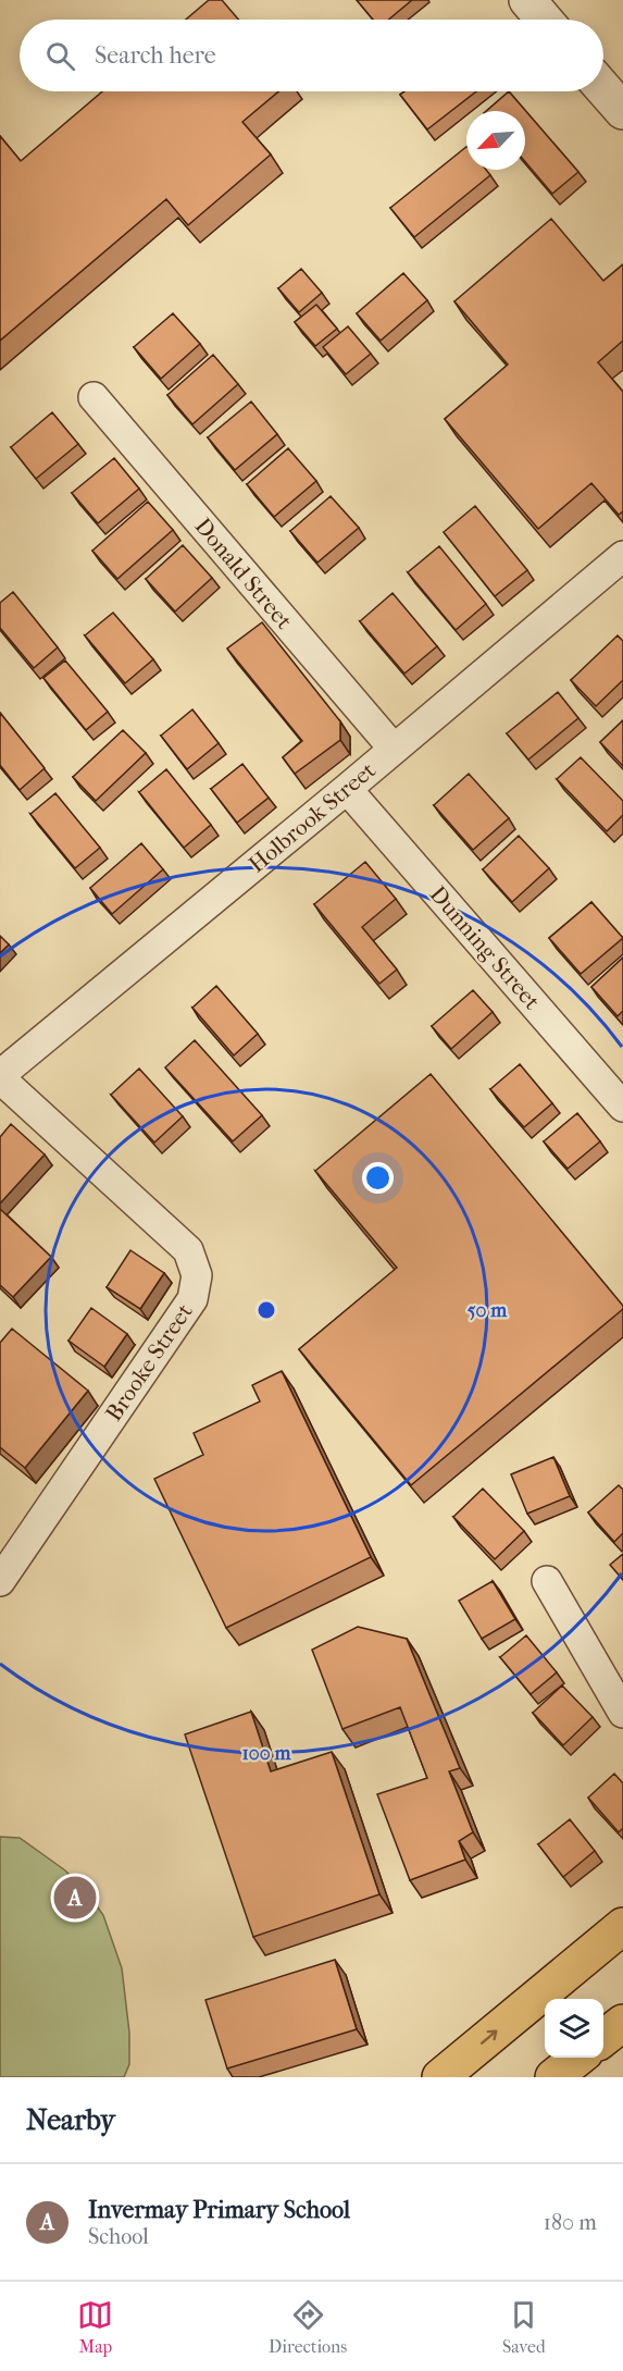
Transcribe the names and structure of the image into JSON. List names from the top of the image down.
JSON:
{
  "streets": {
    "street": [
      "Donald Street",
      "Holbrook Street",
      "Dunning Street",
      "Brooke Street"
    ]
  },
  "crossings": [
    ["Donald Street", "Holbrook Street"],
    ["Holbrook Street", "Dunning Street"],
    ["Holbrook Street", "Brooke Street"]
  ],
  "north": "bottom left",
  "page": {
    "search": "Search here",
    "pins": "A",
    "heading": "Nearby",
    "list": [
      {
        "mark": "A",
        "name": "Invermay Primary School",
        "note": "School",
        "value": "180 m"
      }
    ],
    "nav": ["Map", "Directions", "Saved"]
  },
  "rings": ["50 m", "100 m"]
}
